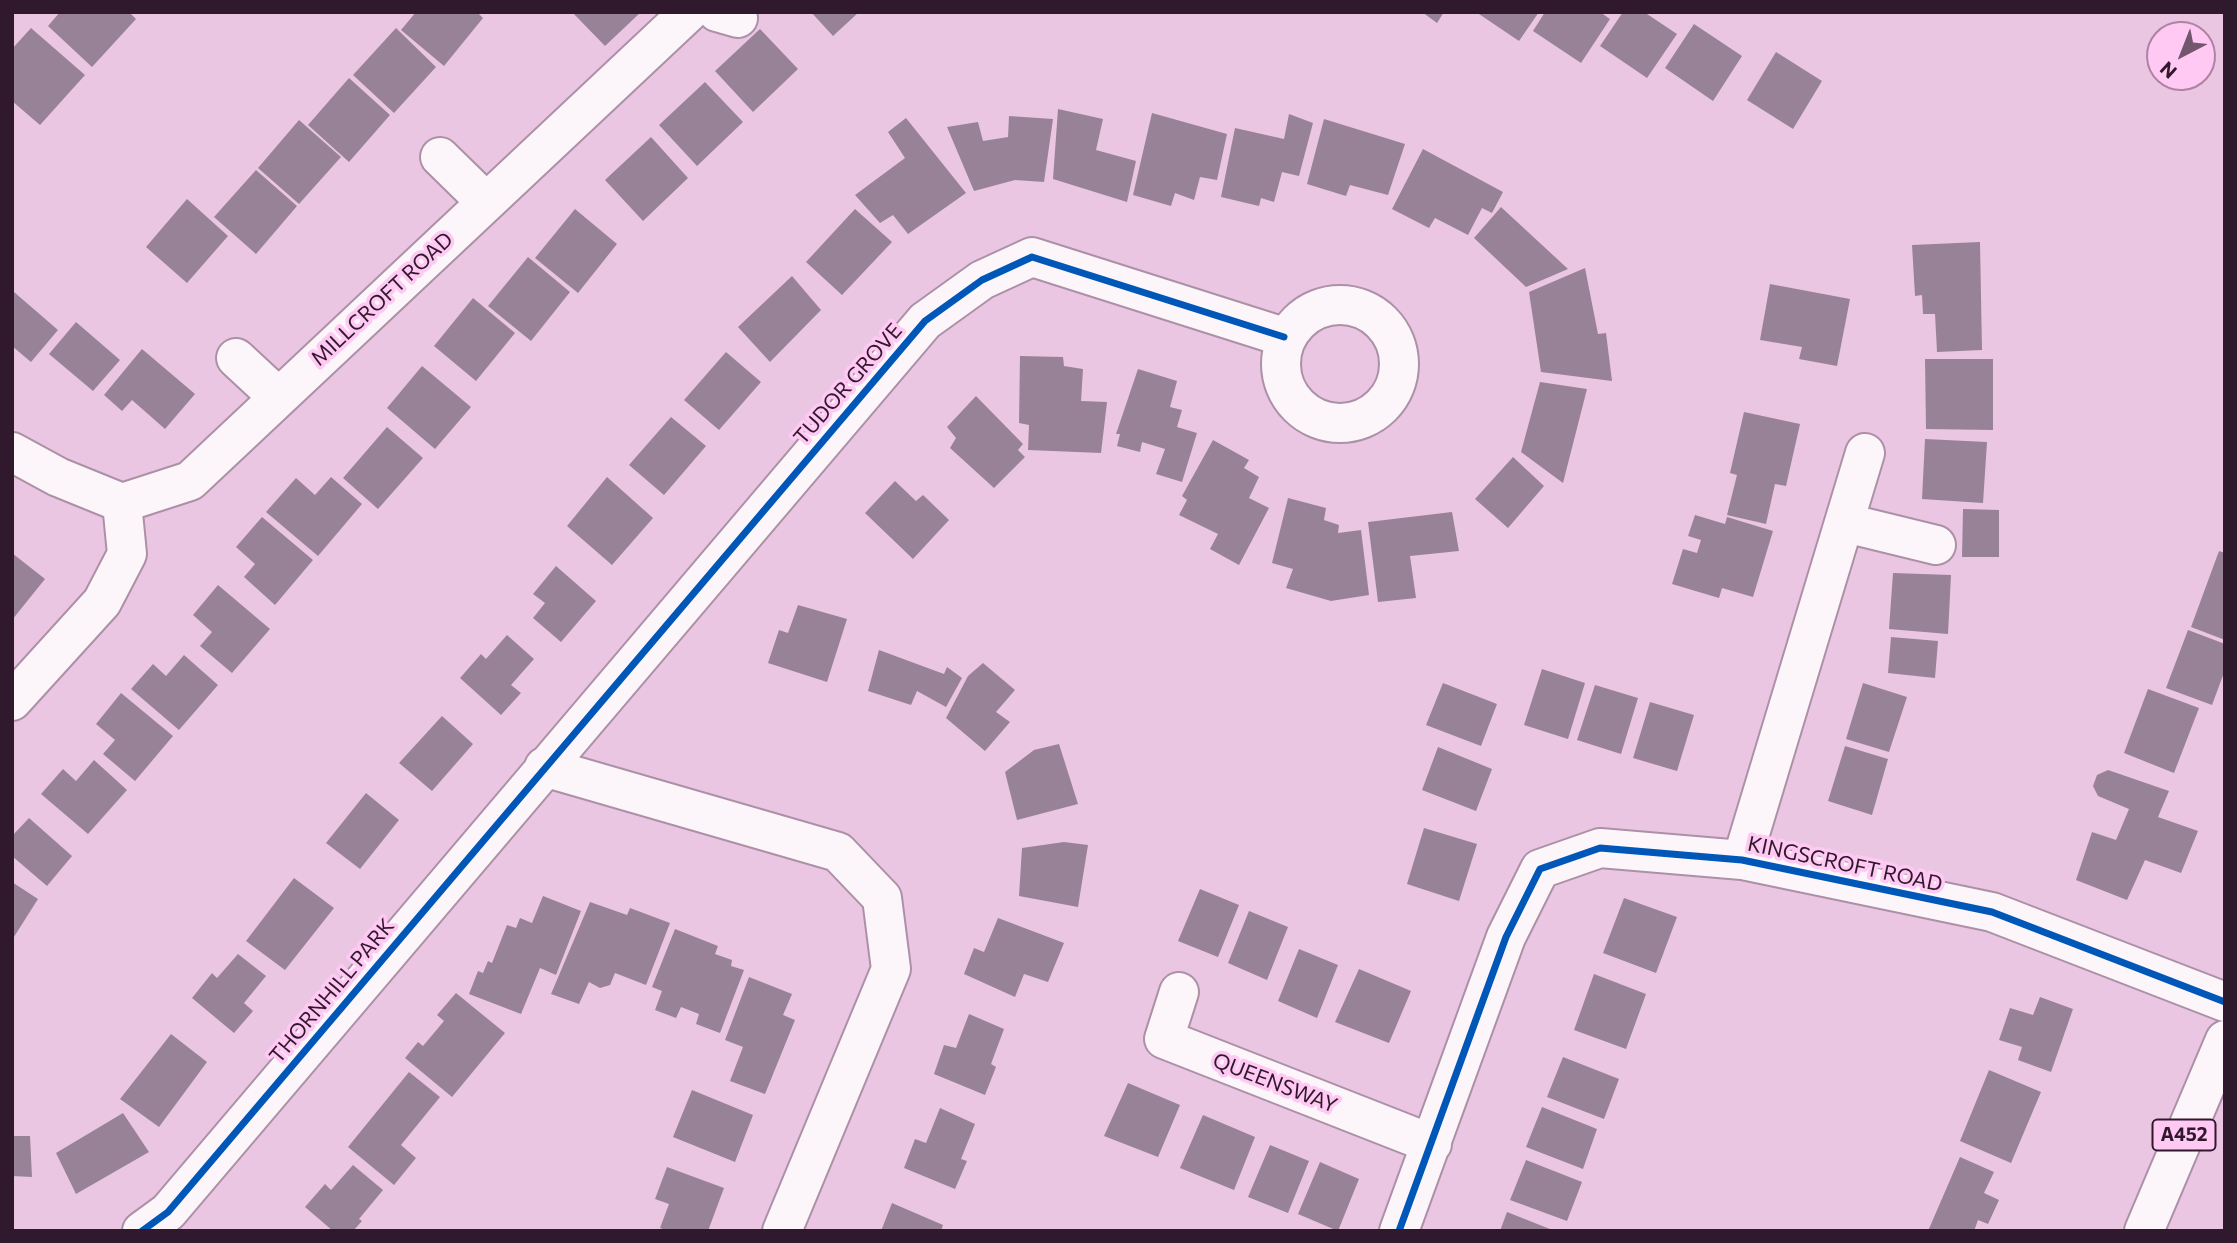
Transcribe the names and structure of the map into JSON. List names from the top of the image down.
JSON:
{
  "streets": {
    "main road": [
      "MILLCROFT ROAD",
      "TUDOR GROVE",
      "KINGSCROFT ROAD",
      "THORNHILL PARK",
      "QUEENSWAY",
      "A452"
    ]
  },
  "crossings": [
    ["TUDOR GROVE", "THORNHILL PARK"],
    ["KINGSCROFT ROAD", "QUEENSWAY"]
  ],
  "north": "bottom left"
}
